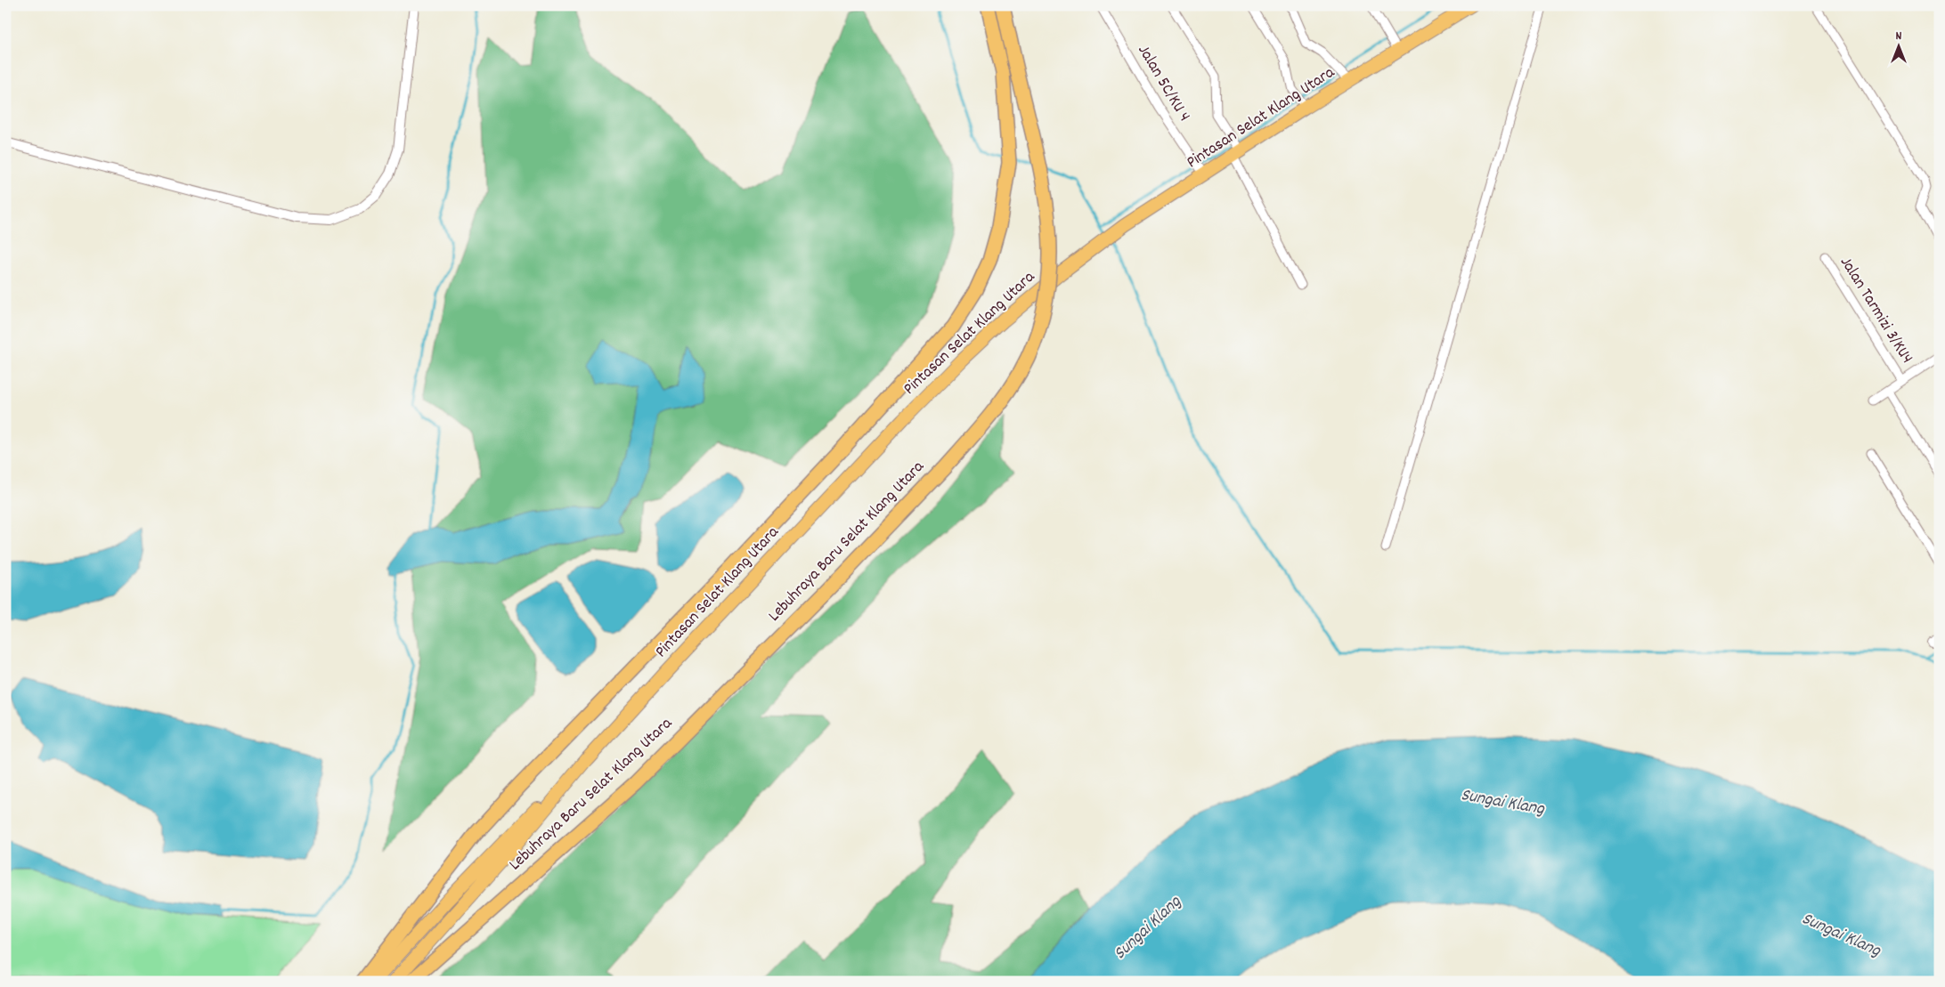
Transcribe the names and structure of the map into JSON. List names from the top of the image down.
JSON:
{
  "streets": {
    "highway": ["Pintasan Selat Klang Utara", "Lebuhraya Baru Selat Klang Utara"],
    "street": ["Jalan 5C/KU 4", "Jalan Tarmizi 3/KU4"]
  },
  "crossings": [
    ["Jalan 5C/KU 4", "Pintasan Selat Klang Utara"],
    ["Pintasan Selat Klang Utara", "Lebuhraya Baru Selat Klang Utara"]
  ],
  "water": ["Sungai Klang"],
  "north": "top"
}
